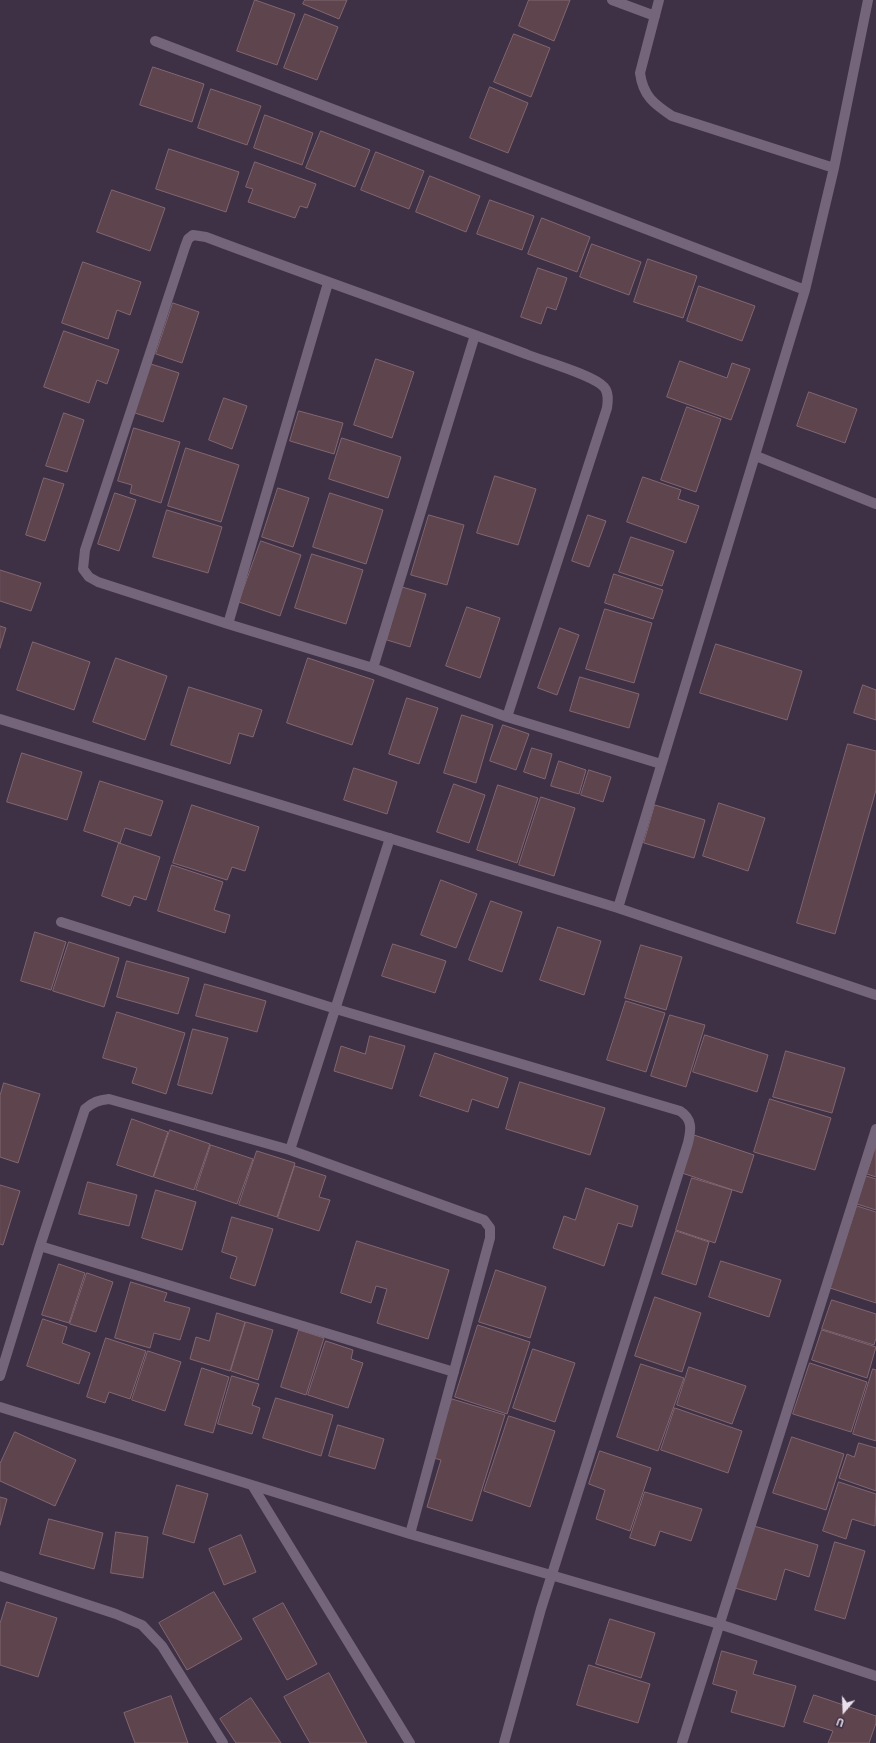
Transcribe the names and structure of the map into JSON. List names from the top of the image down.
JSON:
{
  "north": "bottom"
}
